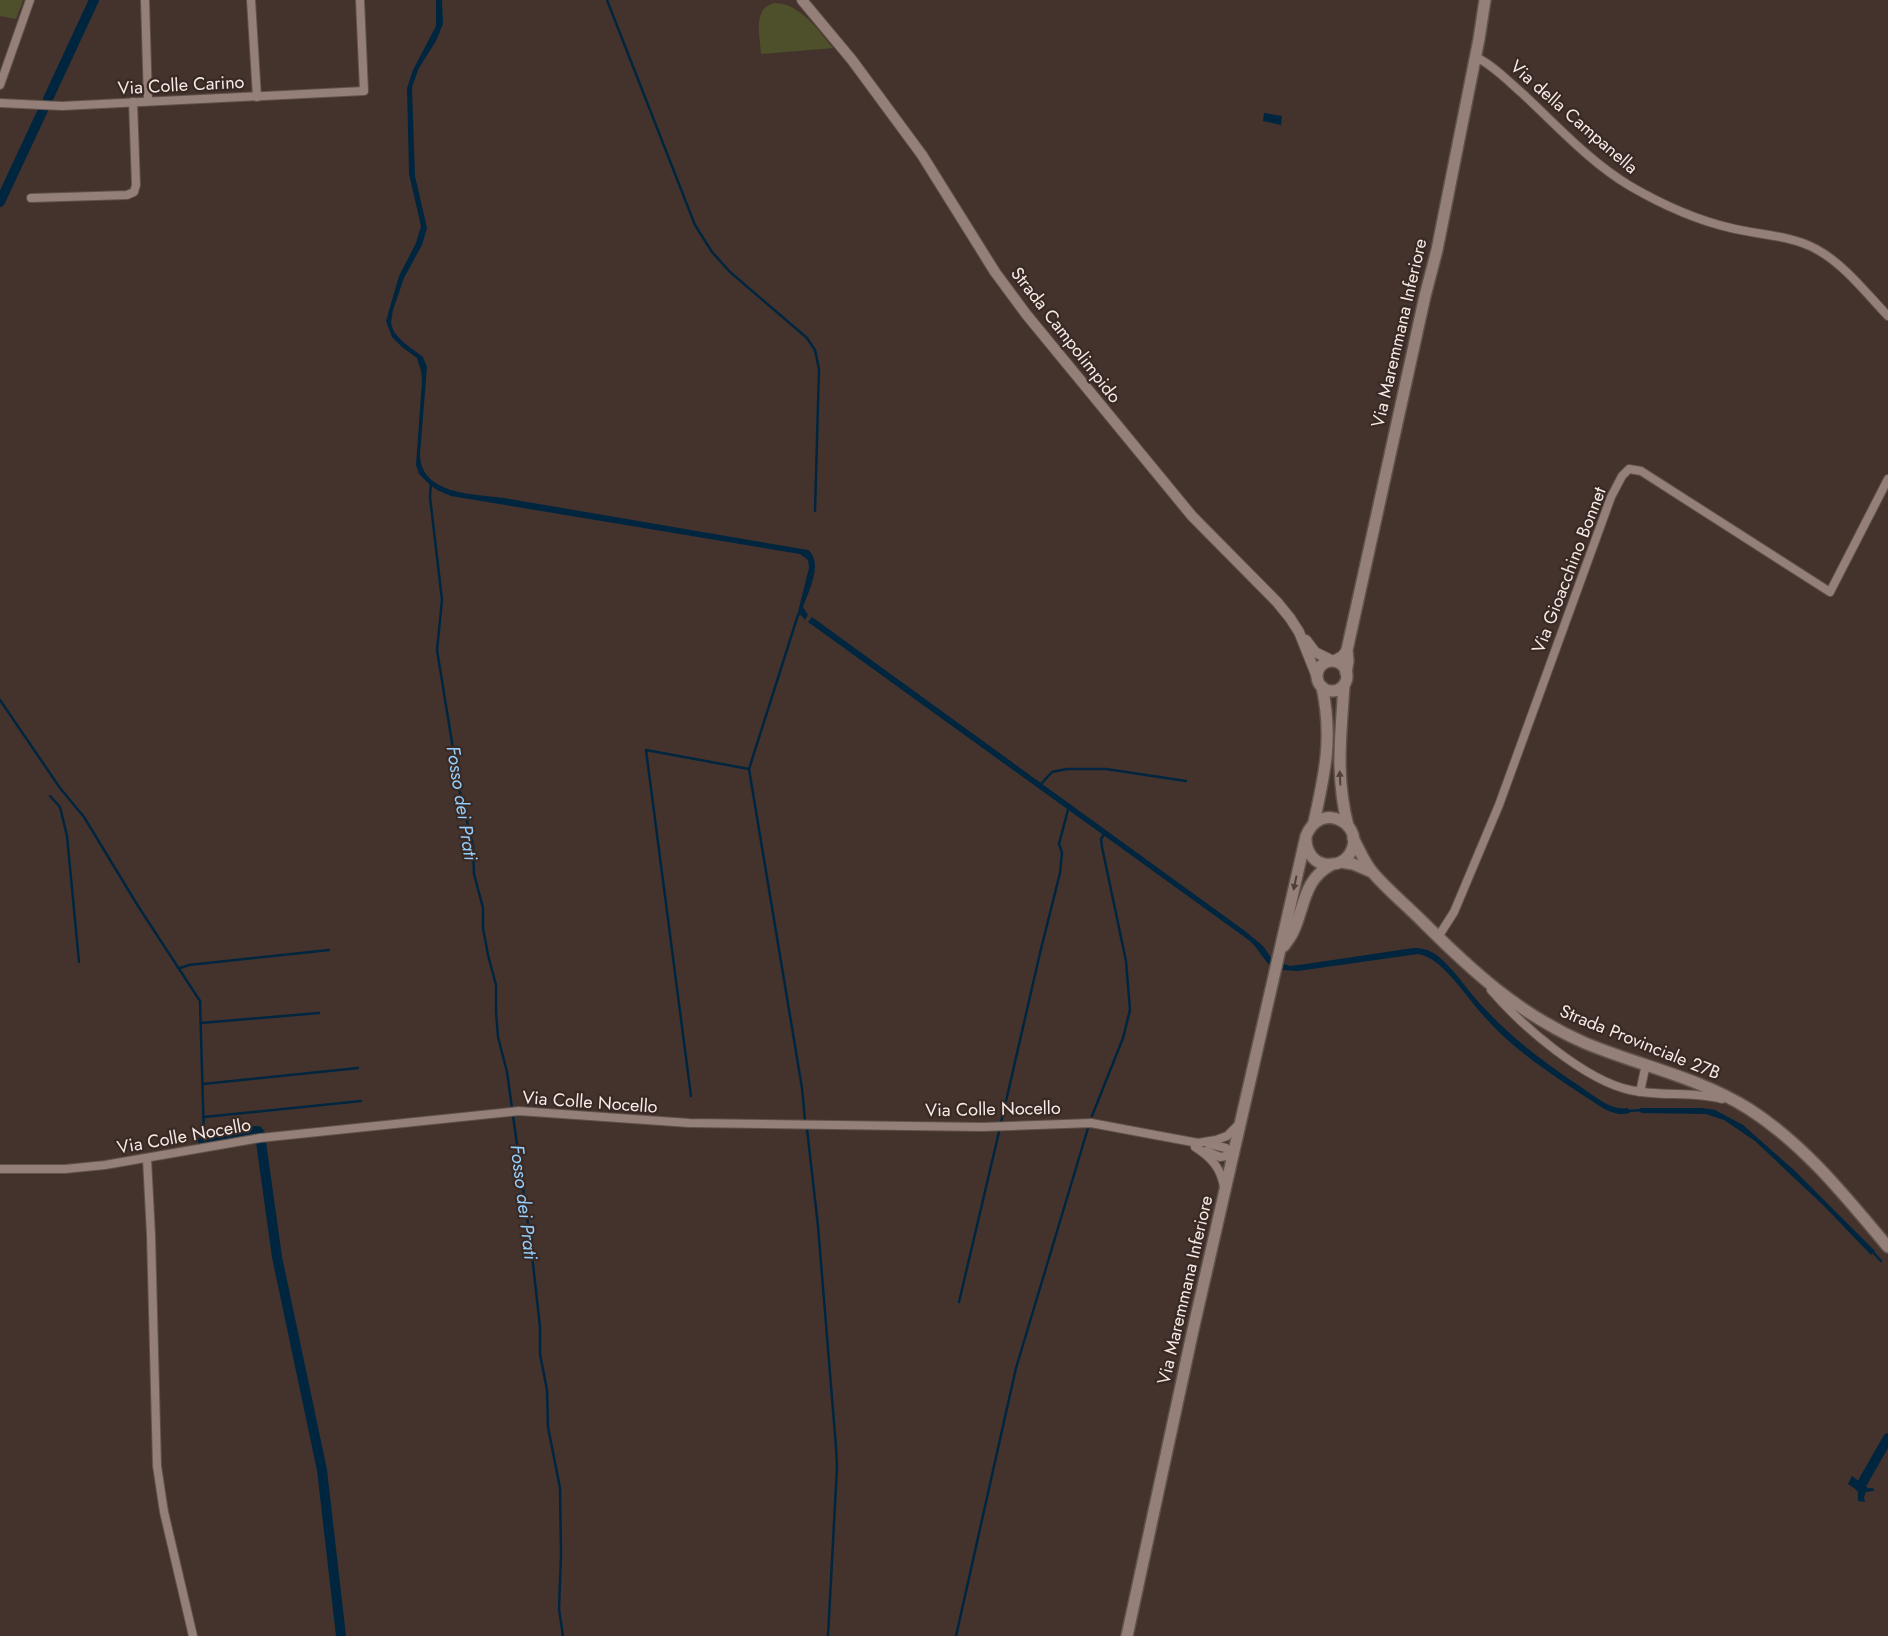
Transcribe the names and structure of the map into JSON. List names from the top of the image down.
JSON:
{
  "streets": {
    "main road": ["Via Maremmana Inferiore", "Strada Provinciale 27B"],
    "street": [
      "Via Colle Carino",
      "Via della Campanella",
      "Strada Campolimpido",
      "Via Gioacchino Bonnet",
      "Via Colle Nocello"
    ]
  },
  "crossings": [
    ["Via della Campanella", "Via Maremmana Inferiore"],
    ["Via Maremmana Inferiore", "Strada Campolimpido"],
    ["Via Gioacchino Bonnet", "Strada Provinciale 27B"]
  ],
  "water": ["Fosso dei Prati"]
}
